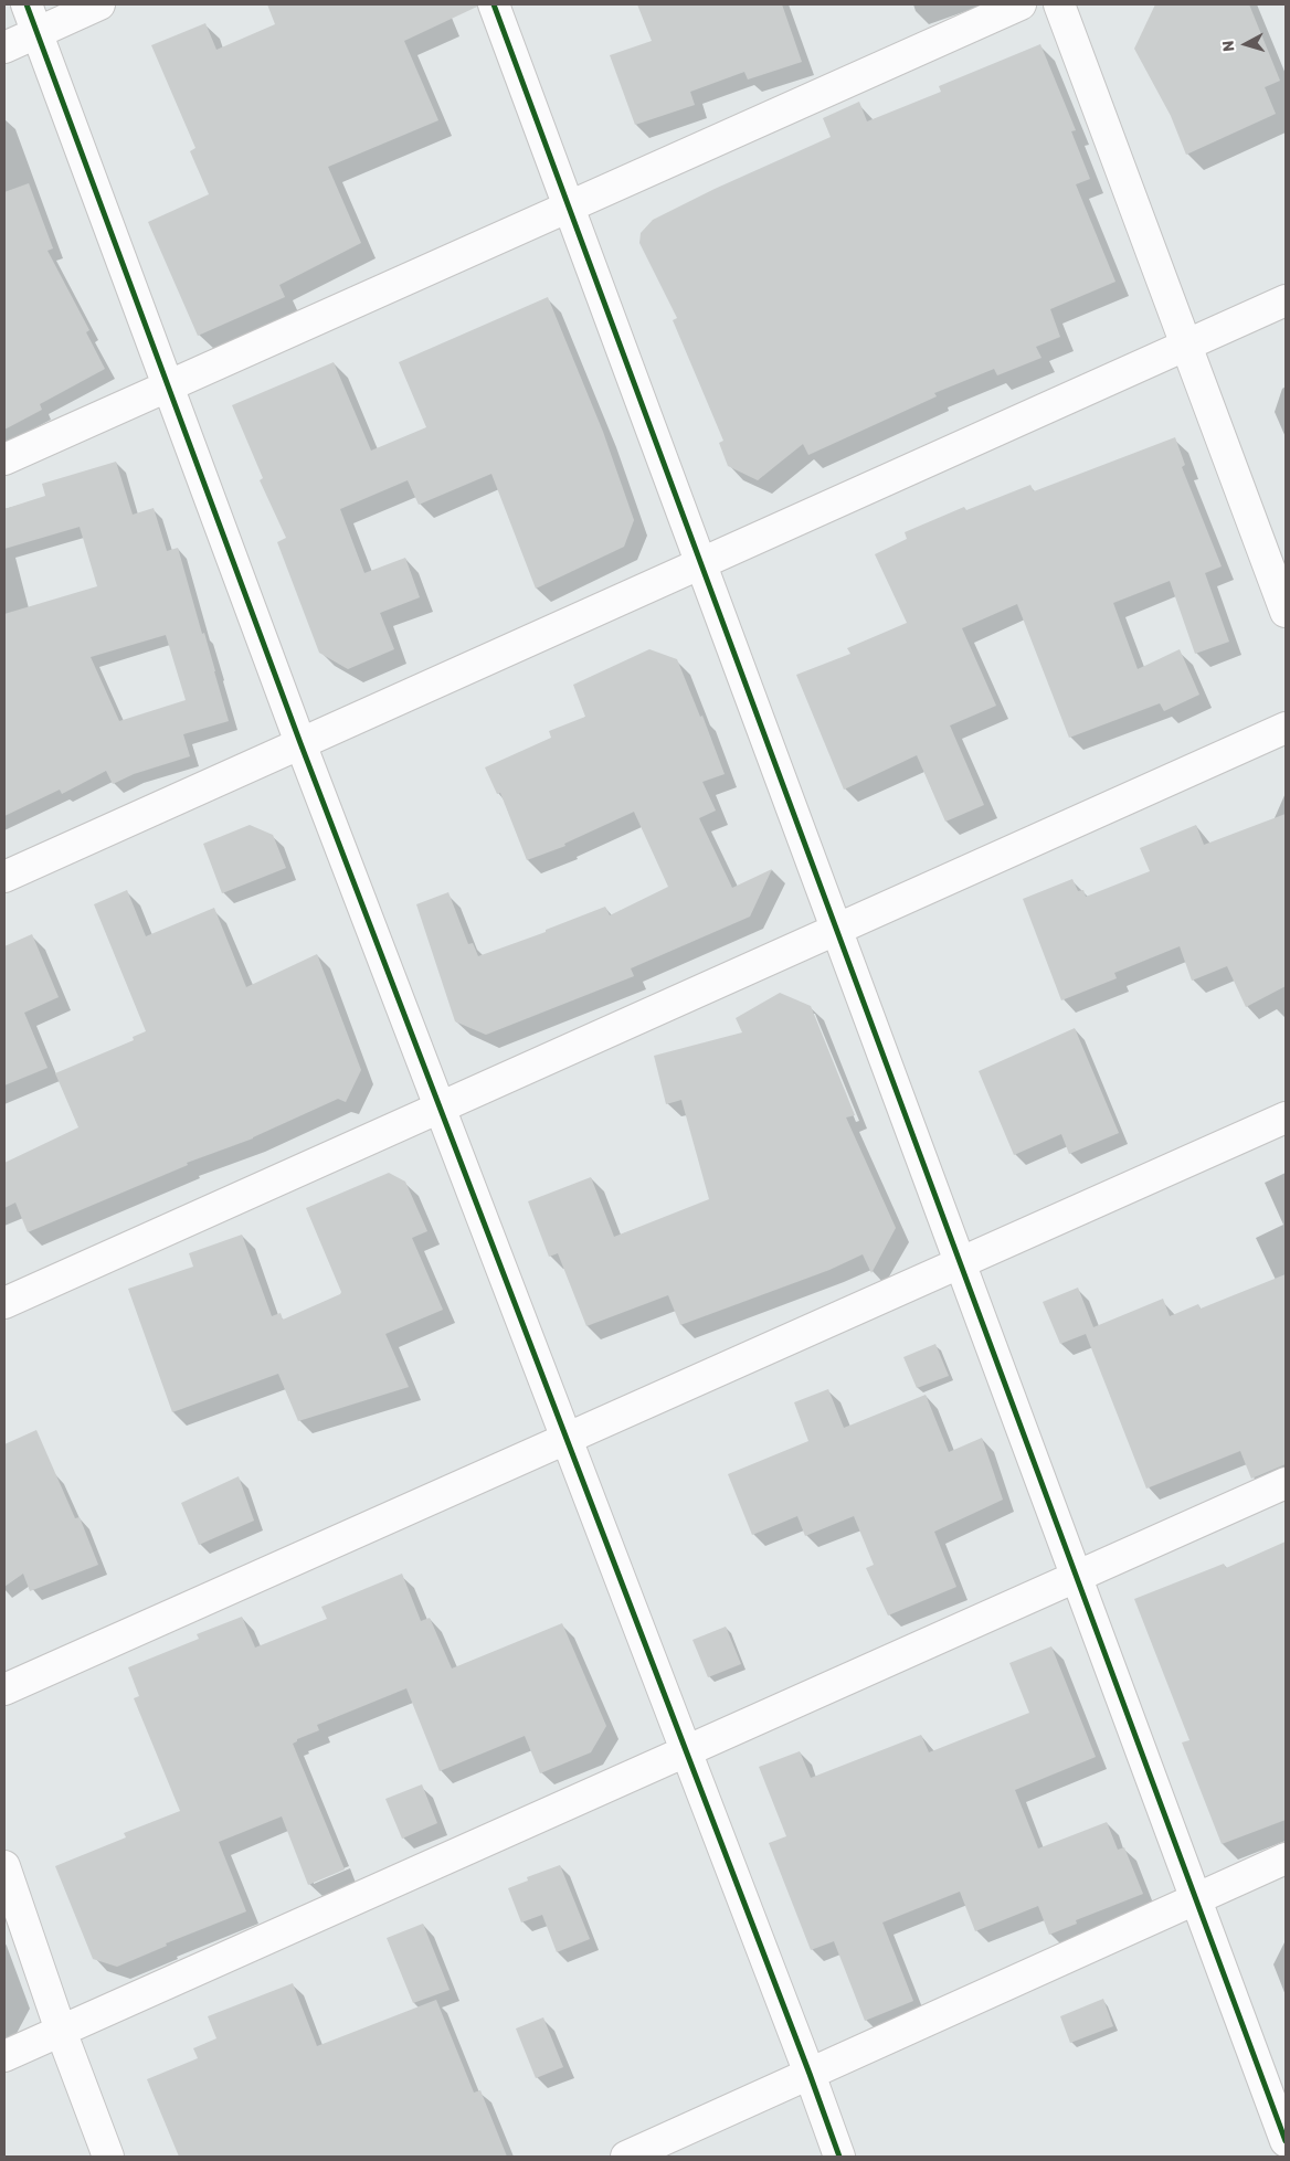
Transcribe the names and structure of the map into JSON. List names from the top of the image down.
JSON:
{
  "north": "left"
}
